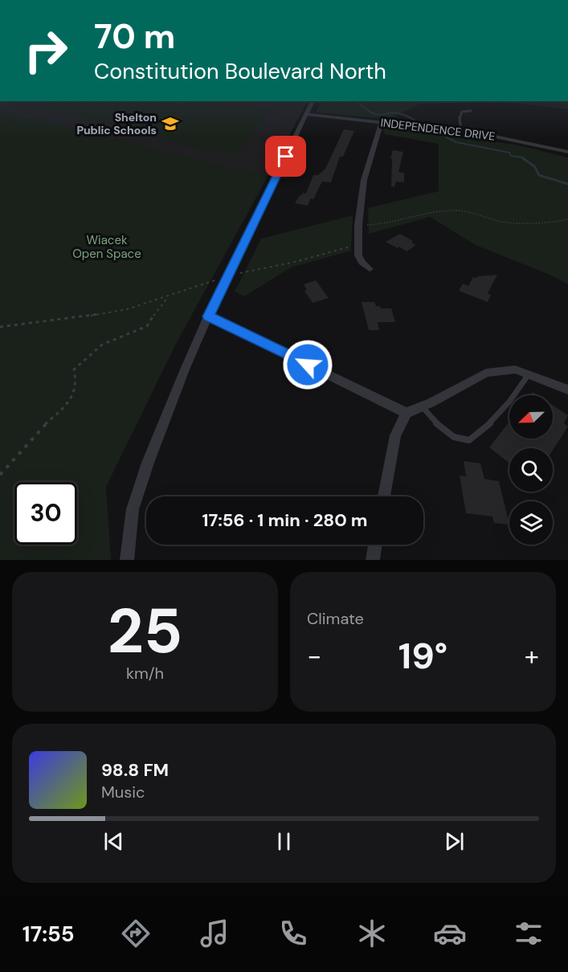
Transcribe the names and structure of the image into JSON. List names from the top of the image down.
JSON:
{
  "streets": {
    "street": ["INDEPENDENCE DRIVE"]
  },
  "parks": ["Wiacek Open Space"],
  "places": {
    "school or university": ["Shelton Public Schools"]
  },
  "north": "bottom left",
  "page": {
    "turn": ["70 m", "Constitution Boulevard North"],
    "limit": "30",
    "trip": "17:56 · 1 min · 280 m",
    "tile": [
      ["25", "km/h"],
      "Climate"
    ],
    "heat": ["−", "19°", "+"],
    "song": ["98.8 FM", "Music"],
    "tabs": "17:55"
  }
}
